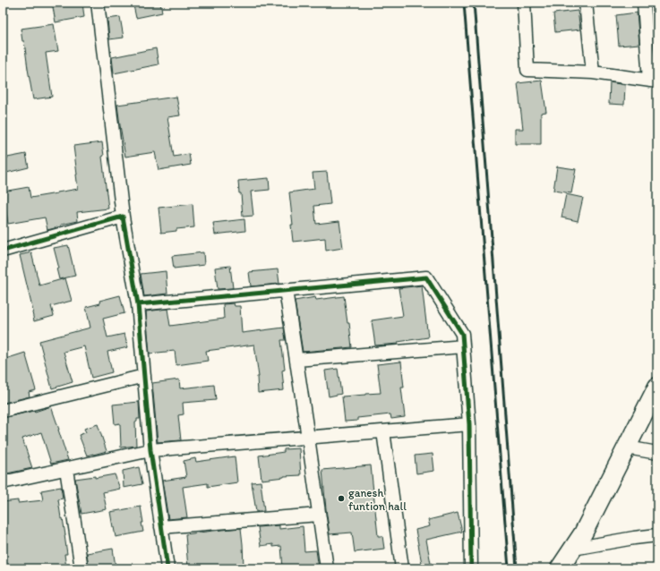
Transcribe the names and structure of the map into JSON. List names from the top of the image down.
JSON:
{
  "places": ["ganesh funtion hall"]
}
